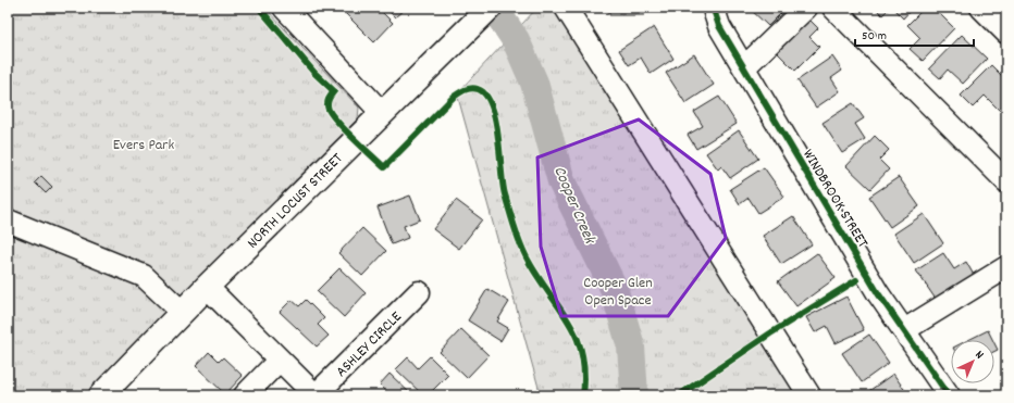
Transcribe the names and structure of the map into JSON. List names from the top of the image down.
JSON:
{
  "streets": {
    "main road": ["NORTH LOCUST STREET"],
    "street": ["WINDBROOK STREET", "ASHLEY CIRCLE"]
  },
  "water": ["Cooper Creek"],
  "parks": ["Evers Park", "Cooper Glen Open Space"],
  "scale_bar": "50 m",
  "north": "top right"
}
